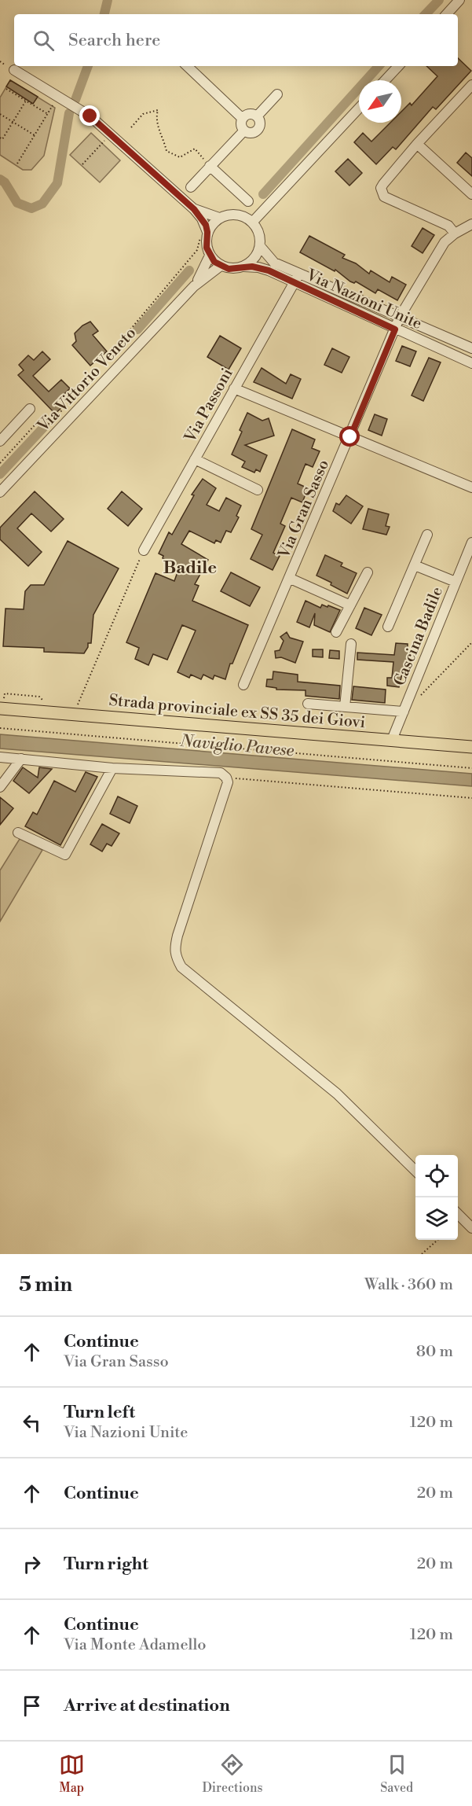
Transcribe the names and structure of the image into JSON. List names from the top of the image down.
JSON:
{
  "streets": {
    "main road": ["Strada provinciale ex SS 35 dei Giovi"],
    "street": [
      "Via Nazioni Unite",
      "Via Vittorio Veneto",
      "Via Passoni",
      "Via Gran Sasso",
      "Cascina Badile"
    ]
  },
  "crossings": [
    ["Via Nazioni Unite", "Via Vittorio Veneto"],
    ["Via Nazioni Unite", "Via Passoni"],
    ["Via Nazioni Unite", "Via Gran Sasso"],
    ["Cascina Badile", "Strada provinciale ex SS 35 dei Giovi"]
  ],
  "districts": ["Badile"],
  "water": ["Naviglio Pavese"],
  "north": "bottom left",
  "page": {
    "search": "Search here",
    "heading": ["5 min", "Walk · 360 m"],
    "list": [
      ["Continue", "Via Gran Sasso", "80 m"],
      ["Turn left", "Via Nazioni Unite", "120 m"],
      ["Continue", "20 m"],
      ["Turn right", "20 m"],
      ["Continue", "Via Monte Adamello", "120 m"],
      "Arrive at destination"
    ],
    "nav": ["Map", "Directions", "Saved"]
  }
}
